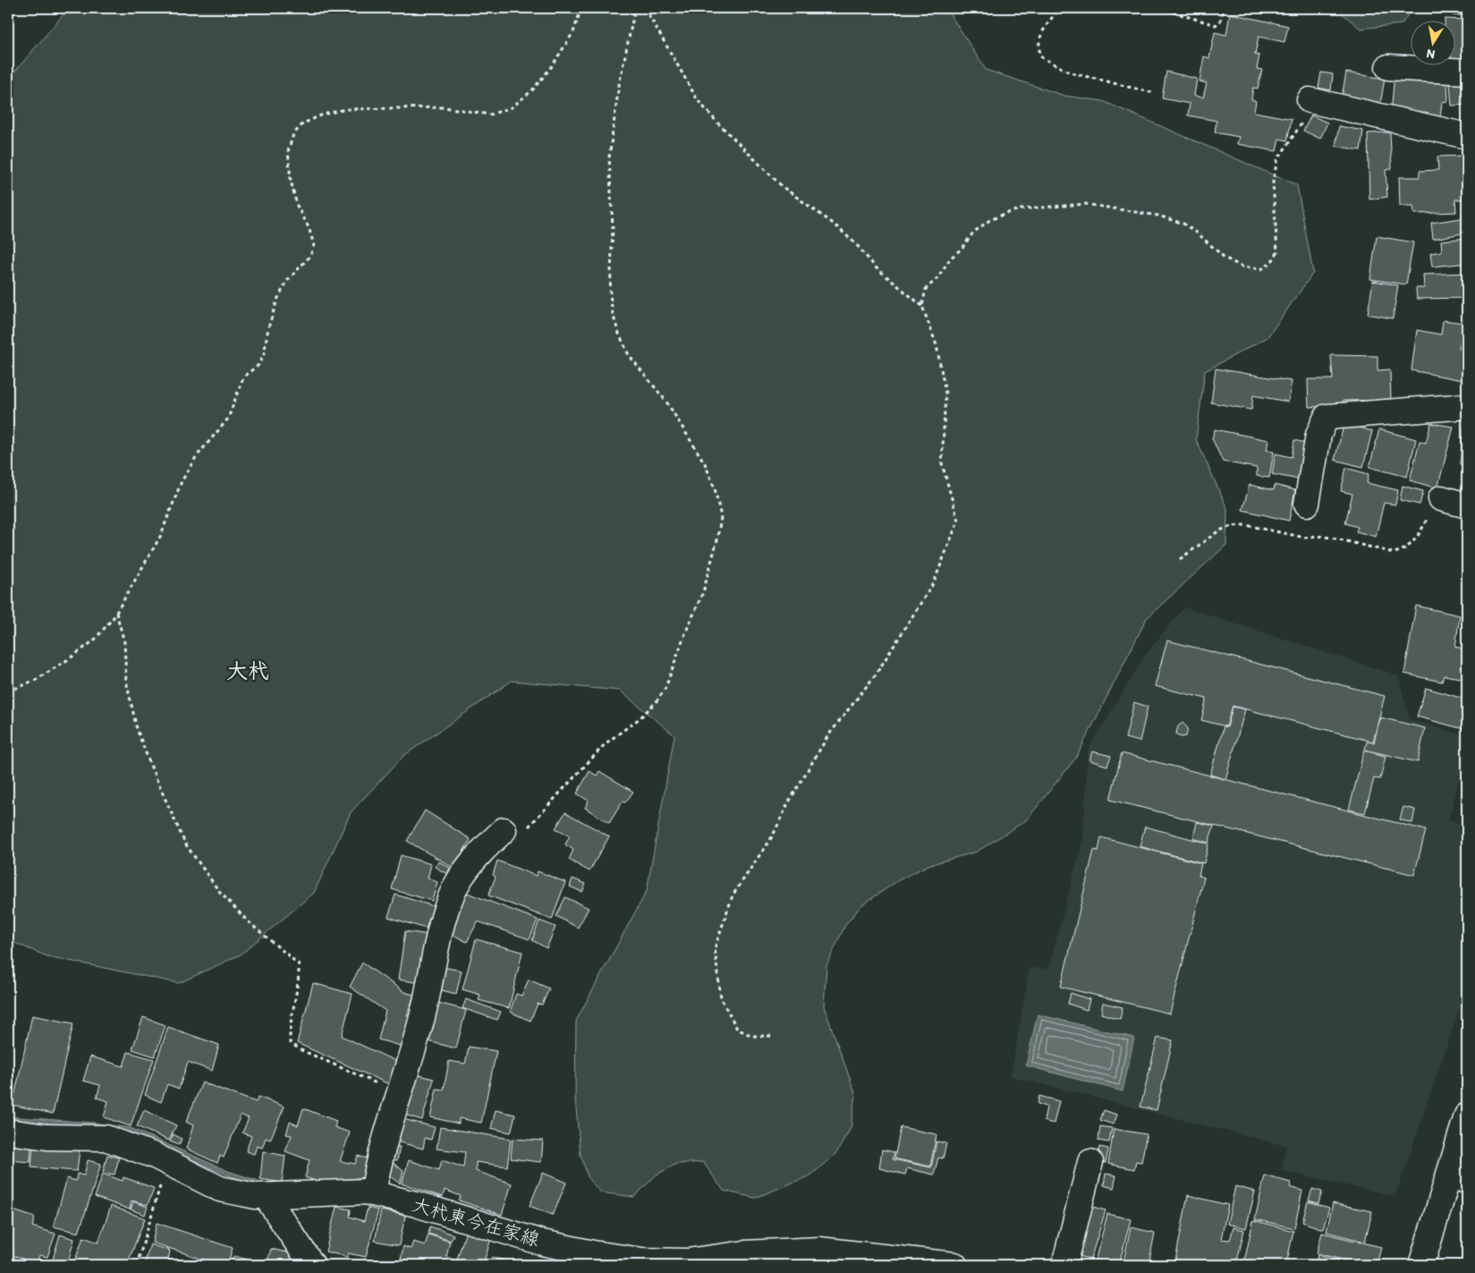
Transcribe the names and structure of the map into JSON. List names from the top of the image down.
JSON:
{
  "streets": {
    "street": ["大杙東今在家線"]
  },
  "districts": ["大杙"],
  "north": "bottom"
}
